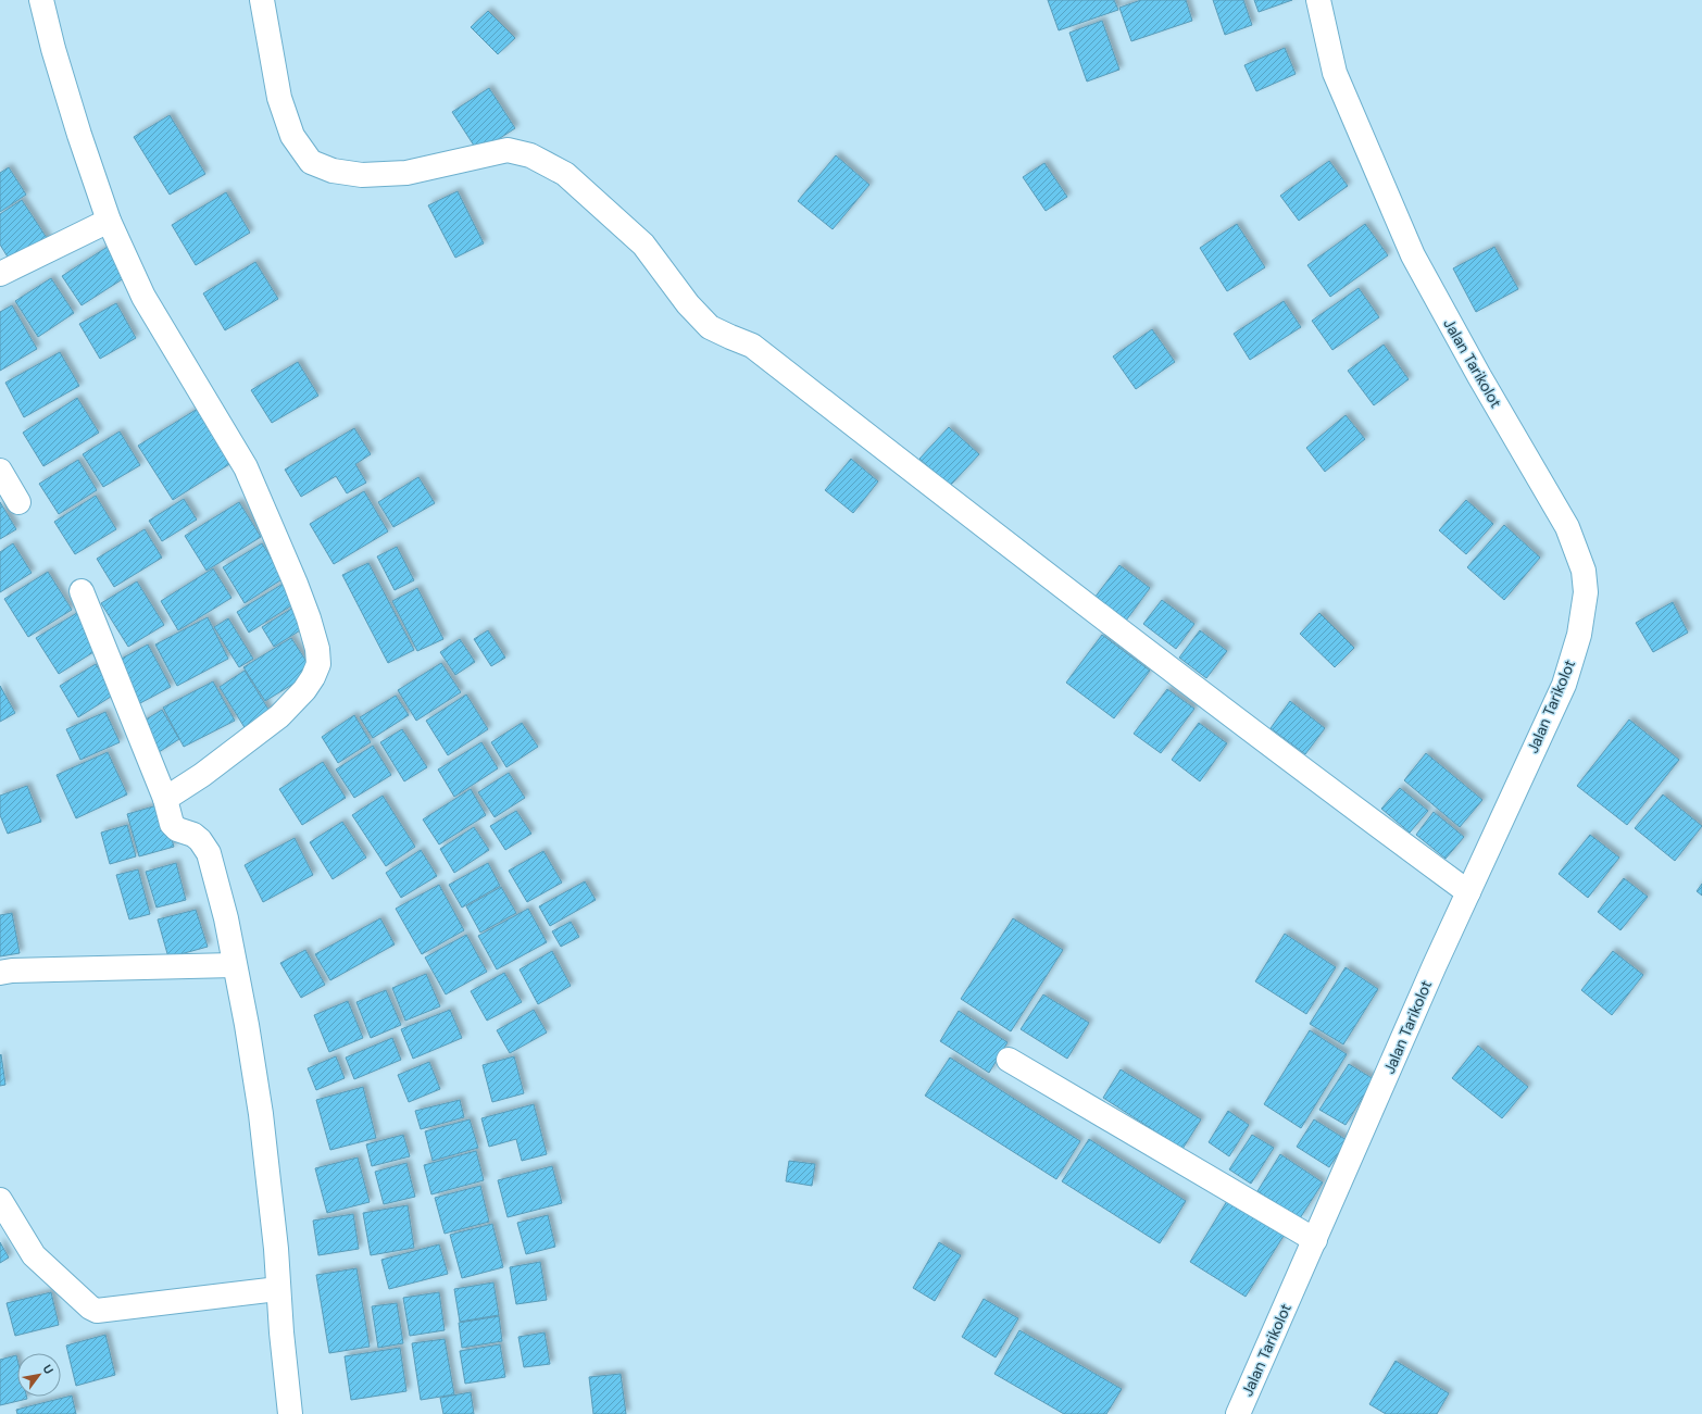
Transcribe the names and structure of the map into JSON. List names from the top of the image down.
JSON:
{
  "streets": {
    "street": ["Jalan Tarikolot"]
  },
  "north": "top right"
}
